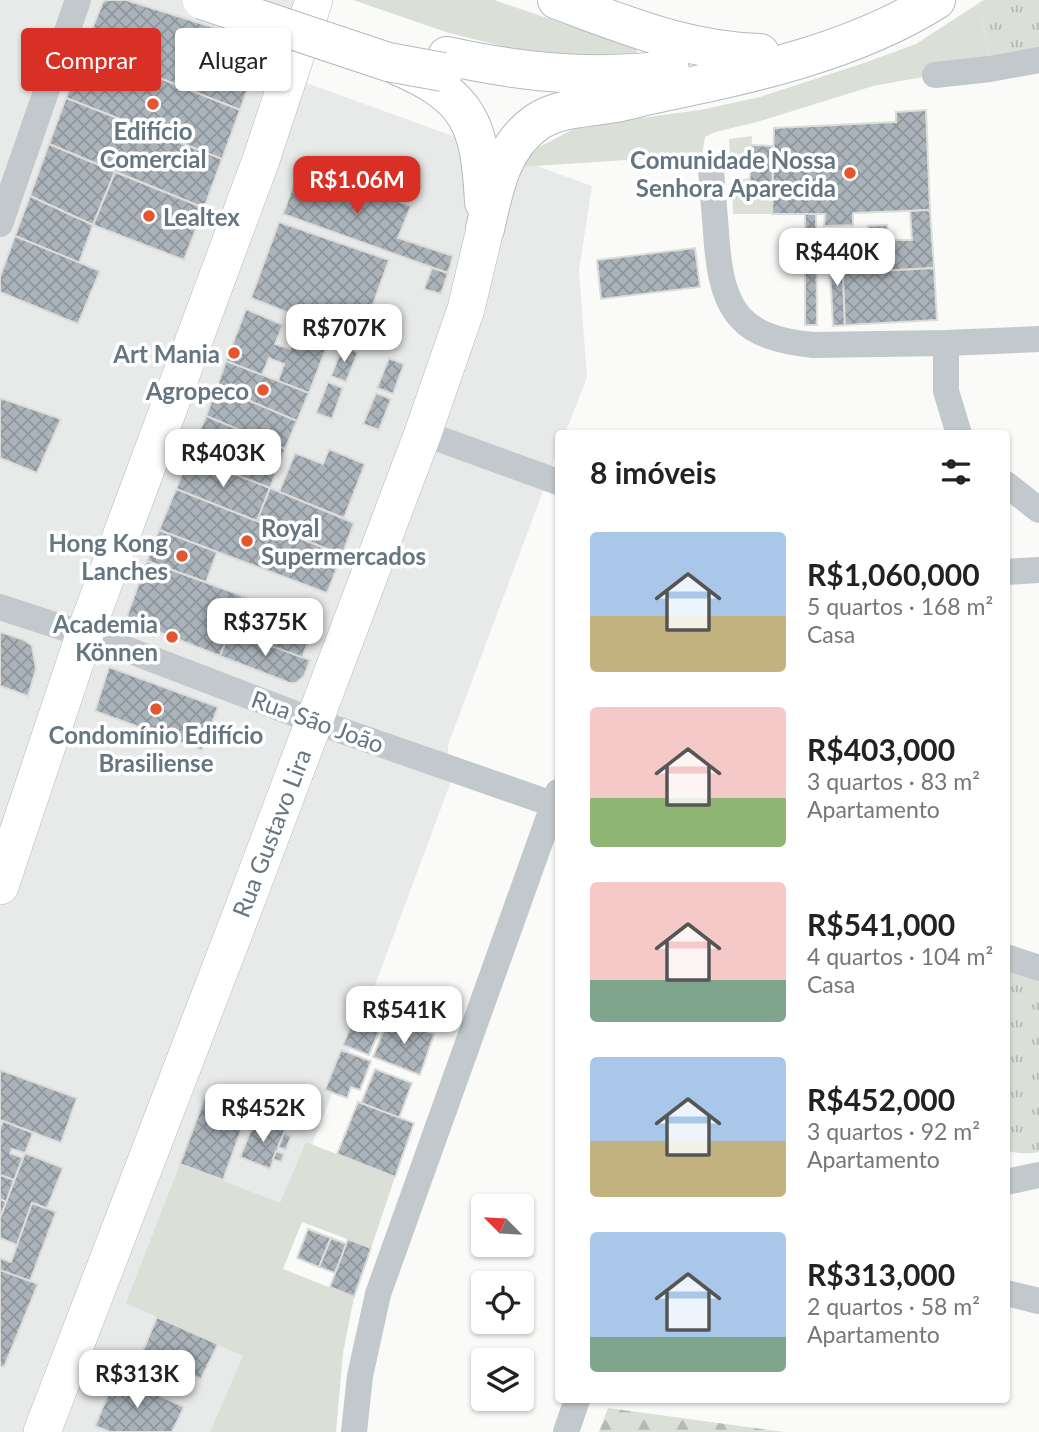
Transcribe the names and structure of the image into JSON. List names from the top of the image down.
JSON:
{
  "streets": {
    "main road": ["Rua Gustavo Lira"],
    "street": ["Rua São João"]
  },
  "crossings": [
    ["Rua São João", "Rua Gustavo Lira"]
  ],
  "places": [
    "Edifício Comercial",
    "Comunidade Nossa Senhora Aparecida",
    "Lealtex",
    "Art Mania",
    "Agropeco",
    "Royal Supermercados",
    "Hong Kong Lanches",
    "Academia Können",
    "Condomínio Edifício Brasiliense"
  ],
  "north": "top left",
  "page": {
    "chip": ["Comprar", "Alugar"],
    "price": [
      "R$1.06M",
      "R$440K",
      "R$707K",
      "R$403K",
      "R$375K",
      "R$541K",
      "R$452K",
      "R$313K"
    ],
    "heading": "8 imóveis",
    "list": [
      {
        "name": "R$1,060,000",
        "note": "5 quartos · 168 m² · Casa"
      },
      {
        "name": "R$403,000",
        "note": "3 quartos · 83 m² · Apartamento"
      },
      {
        "name": "R$541,000",
        "note": "4 quartos · 104 m² · Casa"
      },
      {
        "name": "R$452,000",
        "note": "3 quartos · 92 m² · Apartamento"
      },
      {
        "name": "R$313,000",
        "note": "2 quartos · 58 m² · Apartamento"
      }
    ]
  }
}
